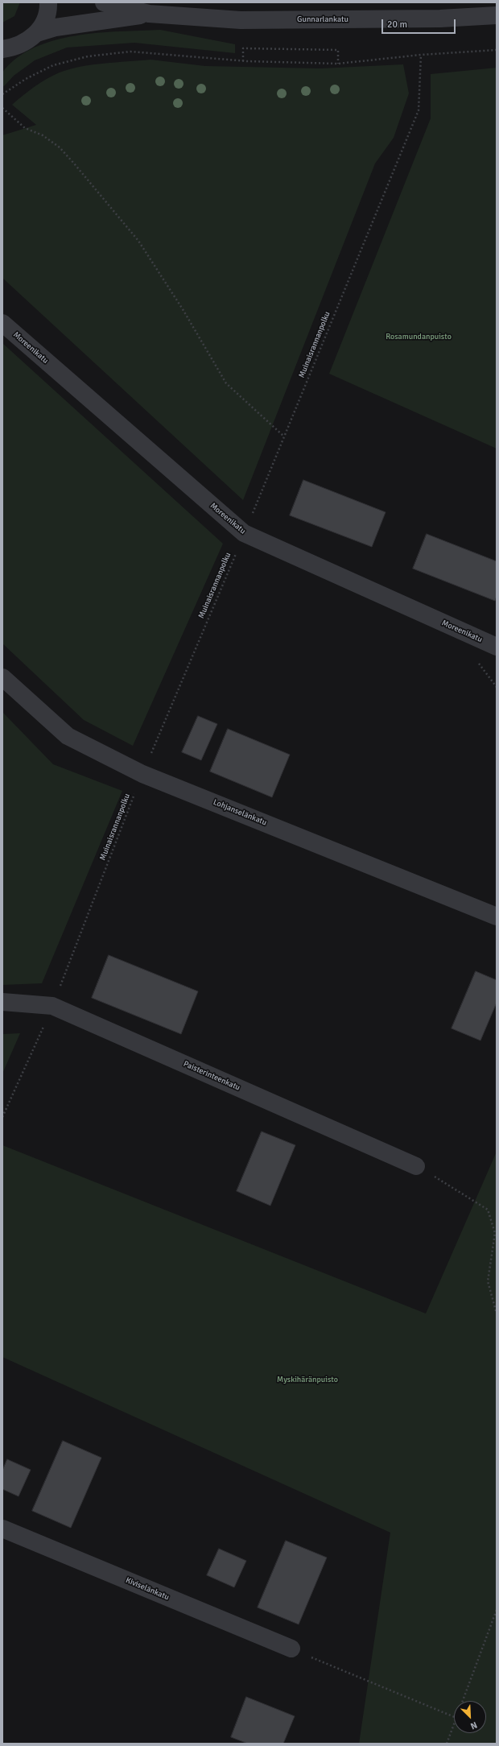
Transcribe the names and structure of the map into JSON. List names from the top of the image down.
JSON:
{
  "streets": {
    "street": [
      "Gunnarlankatu",
      "Moreenikatu",
      "Lohjanselänkatu",
      "Paisterinteenkatu",
      "Kiviselänkatu"
    ],
    "path": ["Muinaisrannanpolku"]
  },
  "crossings": [
    ["Muinaisrannanpolku", "Moreenikatu"],
    ["Muinaisrannanpolku", "Lohjanselänkatu"],
    ["Muinaisrannanpolku", "Paisterinteenkatu"]
  ],
  "parks": ["Rosamundanpuisto", "Myskihäränpuisto"],
  "scale_bar": "20 m",
  "north": "bottom right"
}
